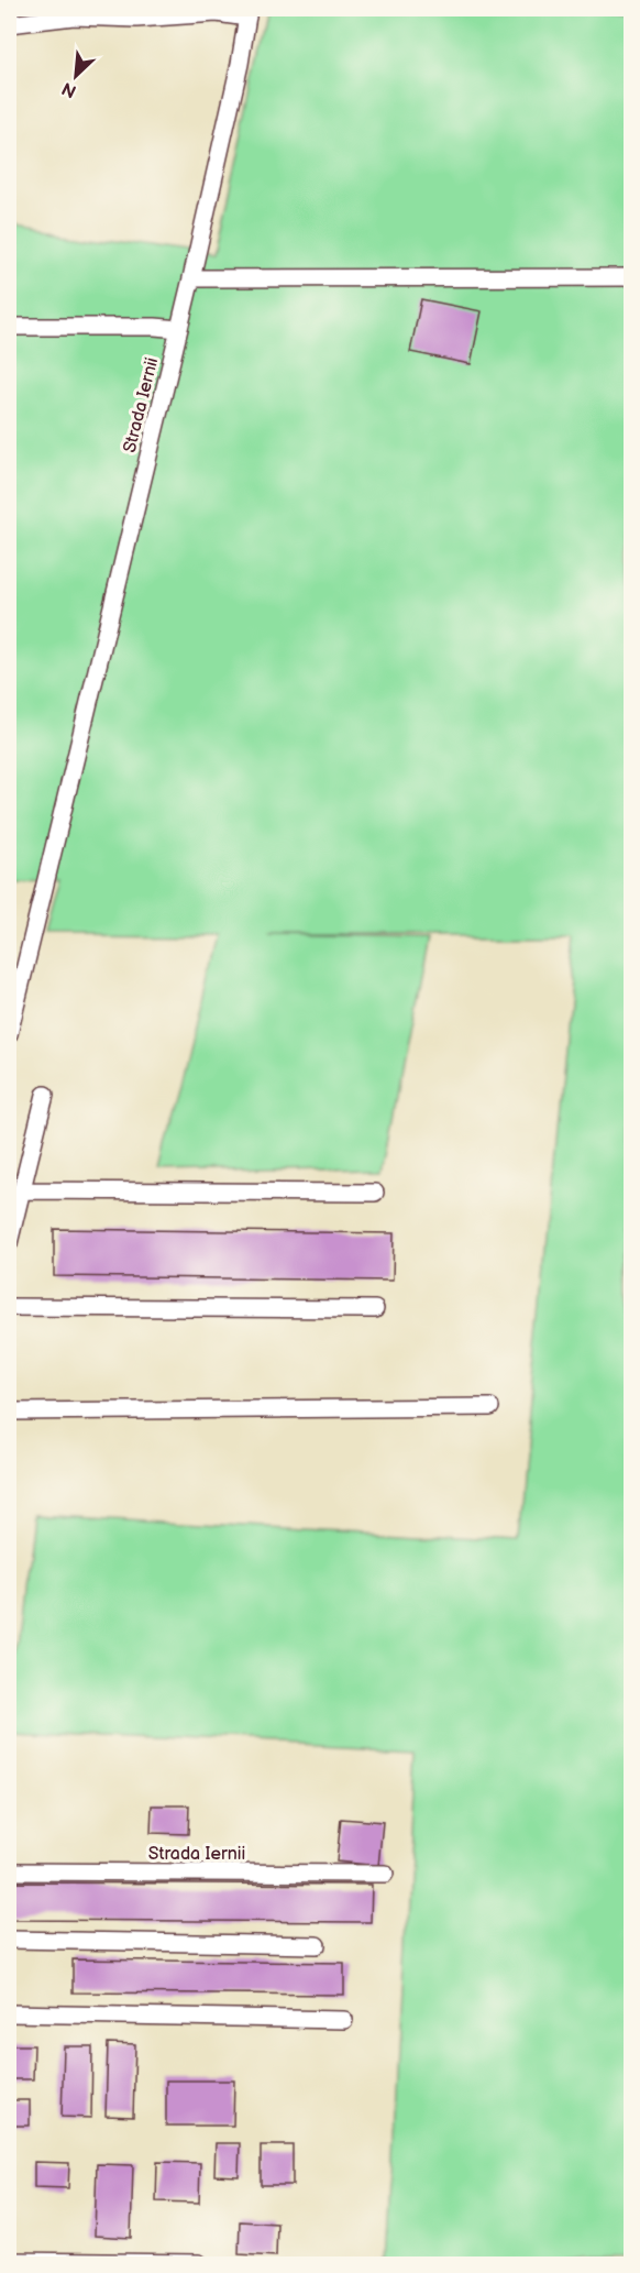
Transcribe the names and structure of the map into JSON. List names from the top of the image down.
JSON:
{
  "streets": {
    "street": ["Strada Iernii"]
  },
  "north": "bottom left"
}
